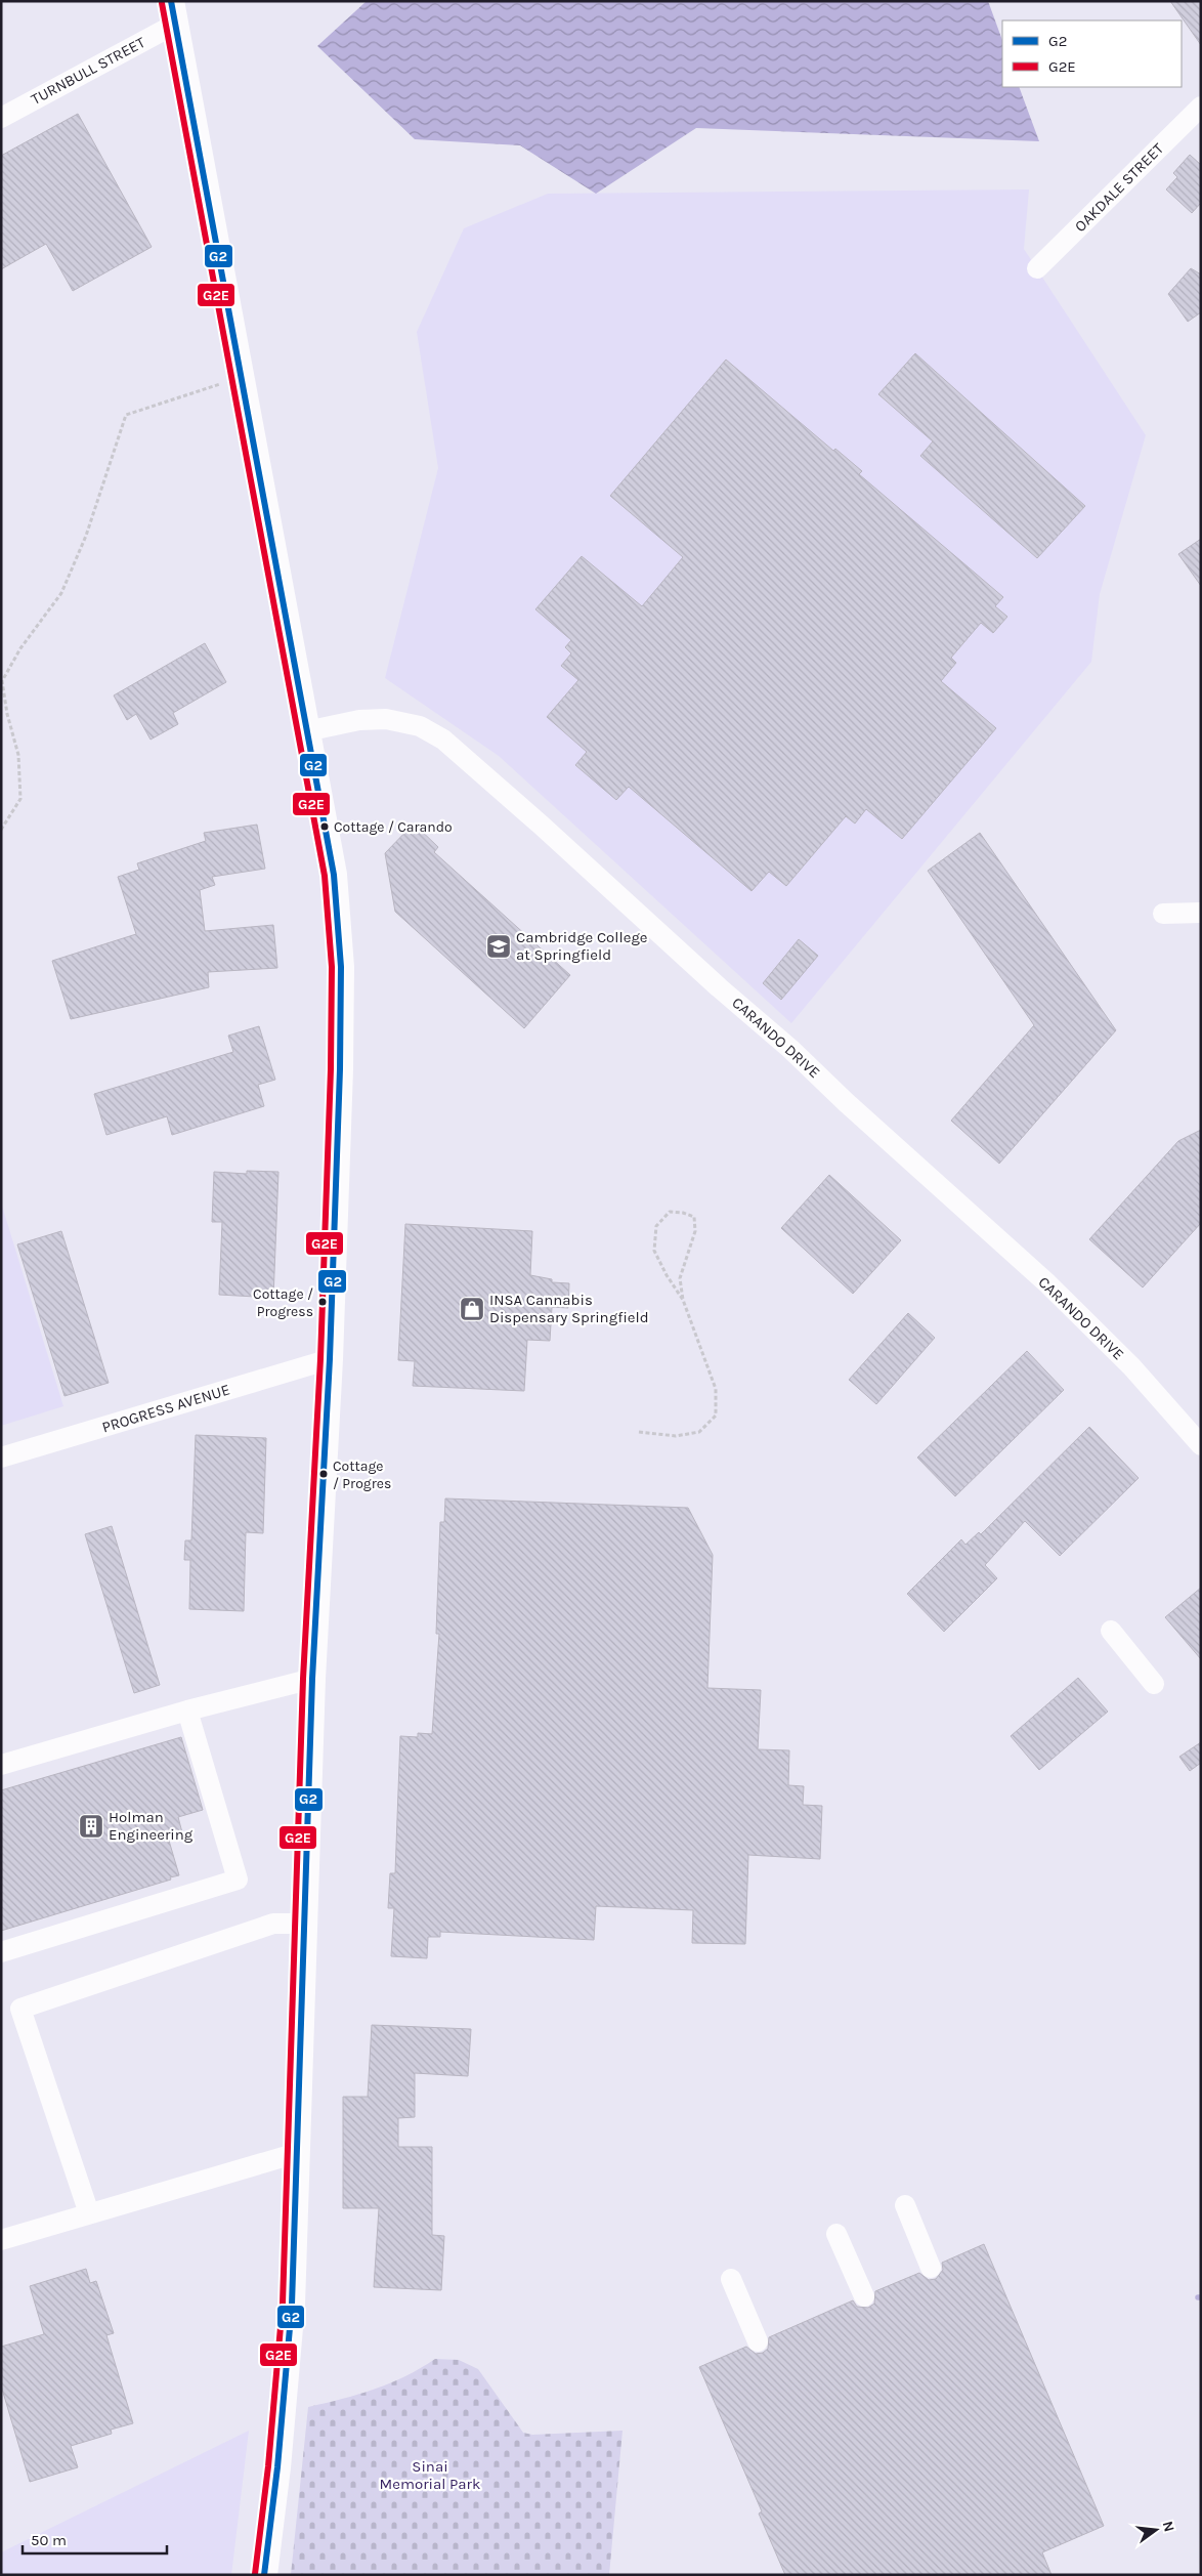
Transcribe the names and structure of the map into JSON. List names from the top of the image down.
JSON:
{
  "streets": {
    "street": [
      "TURNBULL STREET",
      "OAKDALE STREET",
      "CARANDO DRIVE",
      "PROGRESS AVENUE"
    ]
  },
  "parks": ["Sinai Memorial Park"],
  "places": {
    "other": ["Cottage / Carando", "Cottage / Progress", "Cottage / Progres"],
    "school or university": ["Cambridge College at Springfield"],
    "shop": ["INSA Cannabis Dispensary Springfield"],
    "building": ["Holman Engineering"]
  },
  "lines": ["transit line G2", "transit line G2E"],
  "legend": ["G2", "G2E"],
  "scale_bar": "50 m",
  "north": "right"
}
